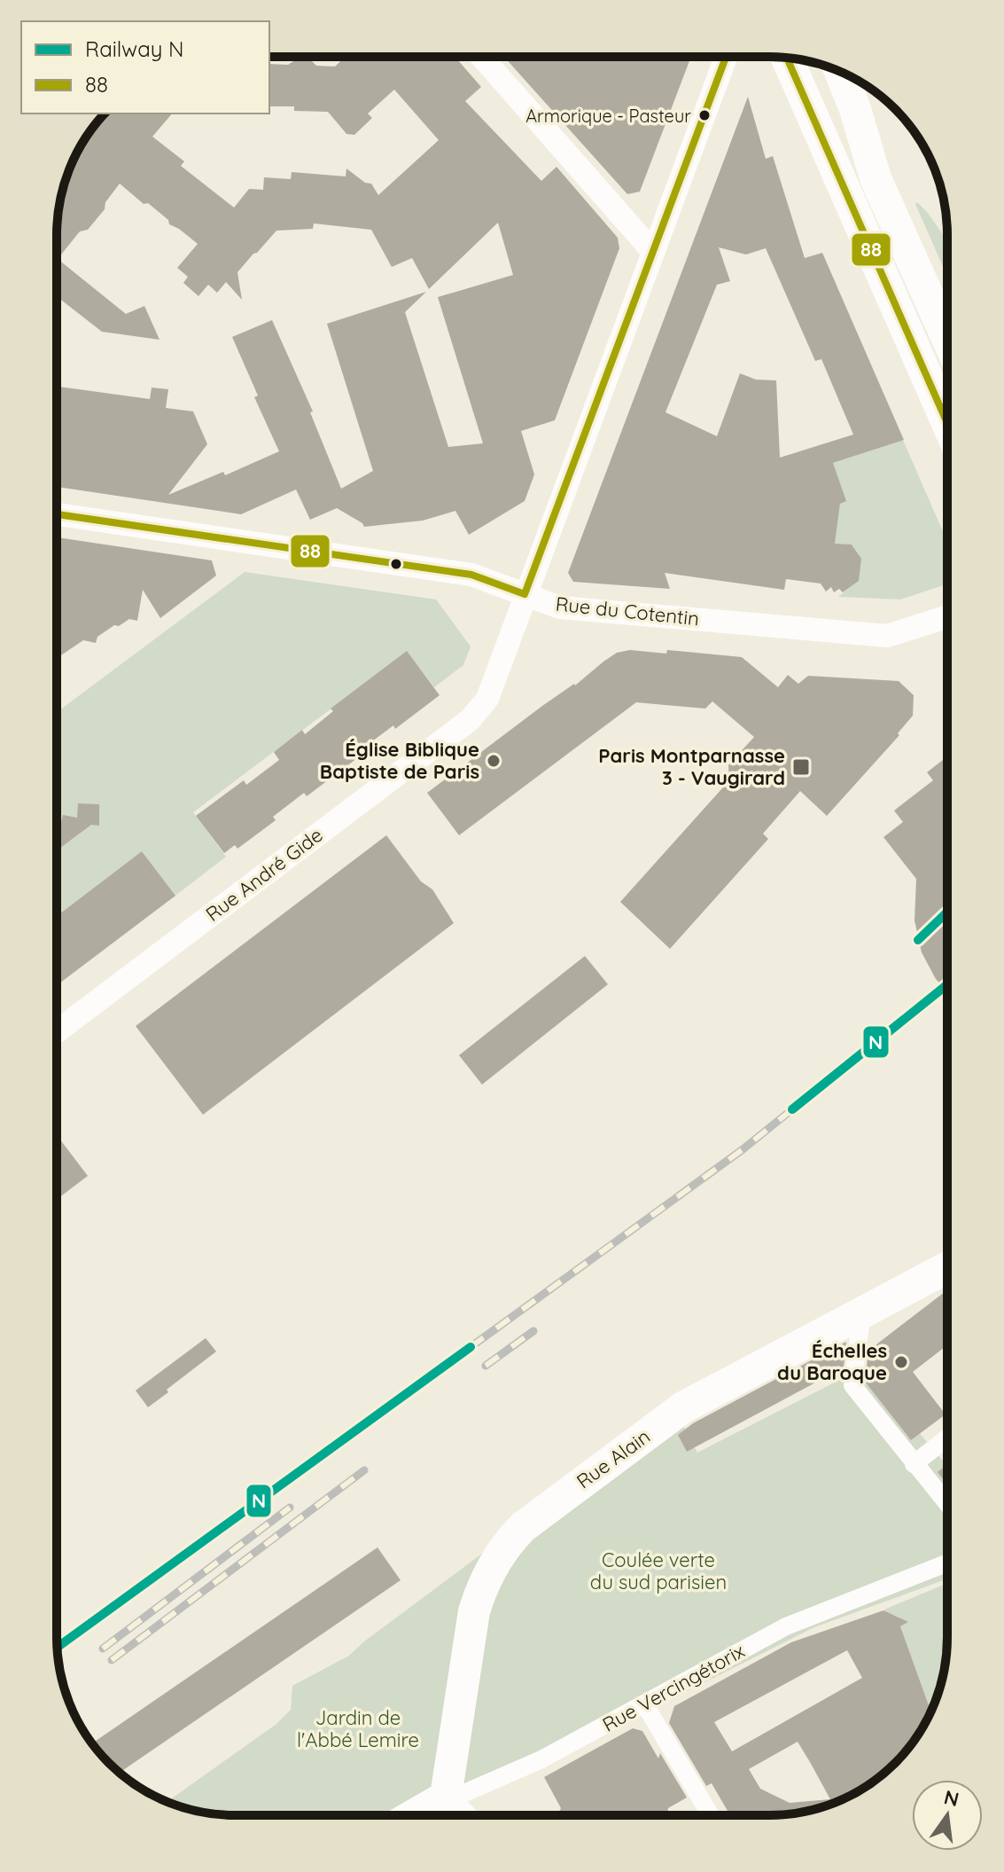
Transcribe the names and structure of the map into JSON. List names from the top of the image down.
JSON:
{
  "streets": {
    "main road": ["Rue Alain", "Rue Vercingétorix"],
    "street": ["Rue du Cotentin", "Rue André Gide"]
  },
  "crossings": [
    ["Rue du Cotentin", "Rue André Gide"],
    ["Rue Alain", "Rue Vercingétorix"]
  ],
  "parks": ["Coulée verte du sud parisien", "Jardin de l'Abbé Lemire"],
  "places": {
    "other": ["Armorique - Pasteur", "Église Biblique Baptiste de Paris", "Échelles du Baroque"],
    "transit": ["Paris Montparnasse 3 - Vaugirard"]
  },
  "lines": ["transit line 88", "rail line N"],
  "legend": ["Railway N", "88"],
  "north": "top"
}
